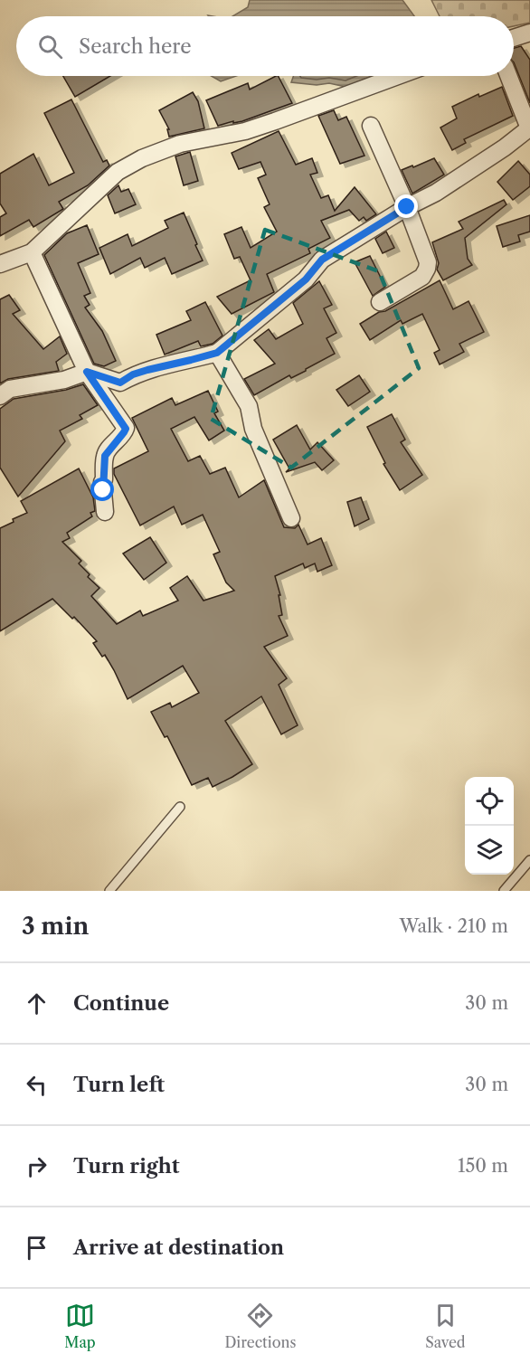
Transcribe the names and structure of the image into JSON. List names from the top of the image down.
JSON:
{
  "page": {
    "search": "Search here",
    "heading": ["3 min", "Walk · 210 m"],
    "list": [
      ["Continue", "30 m"],
      ["Turn left", "30 m"],
      ["Turn right", "150 m"],
      "Arrive at destination"
    ],
    "nav": ["Map", "Directions", "Saved"]
  }
}
